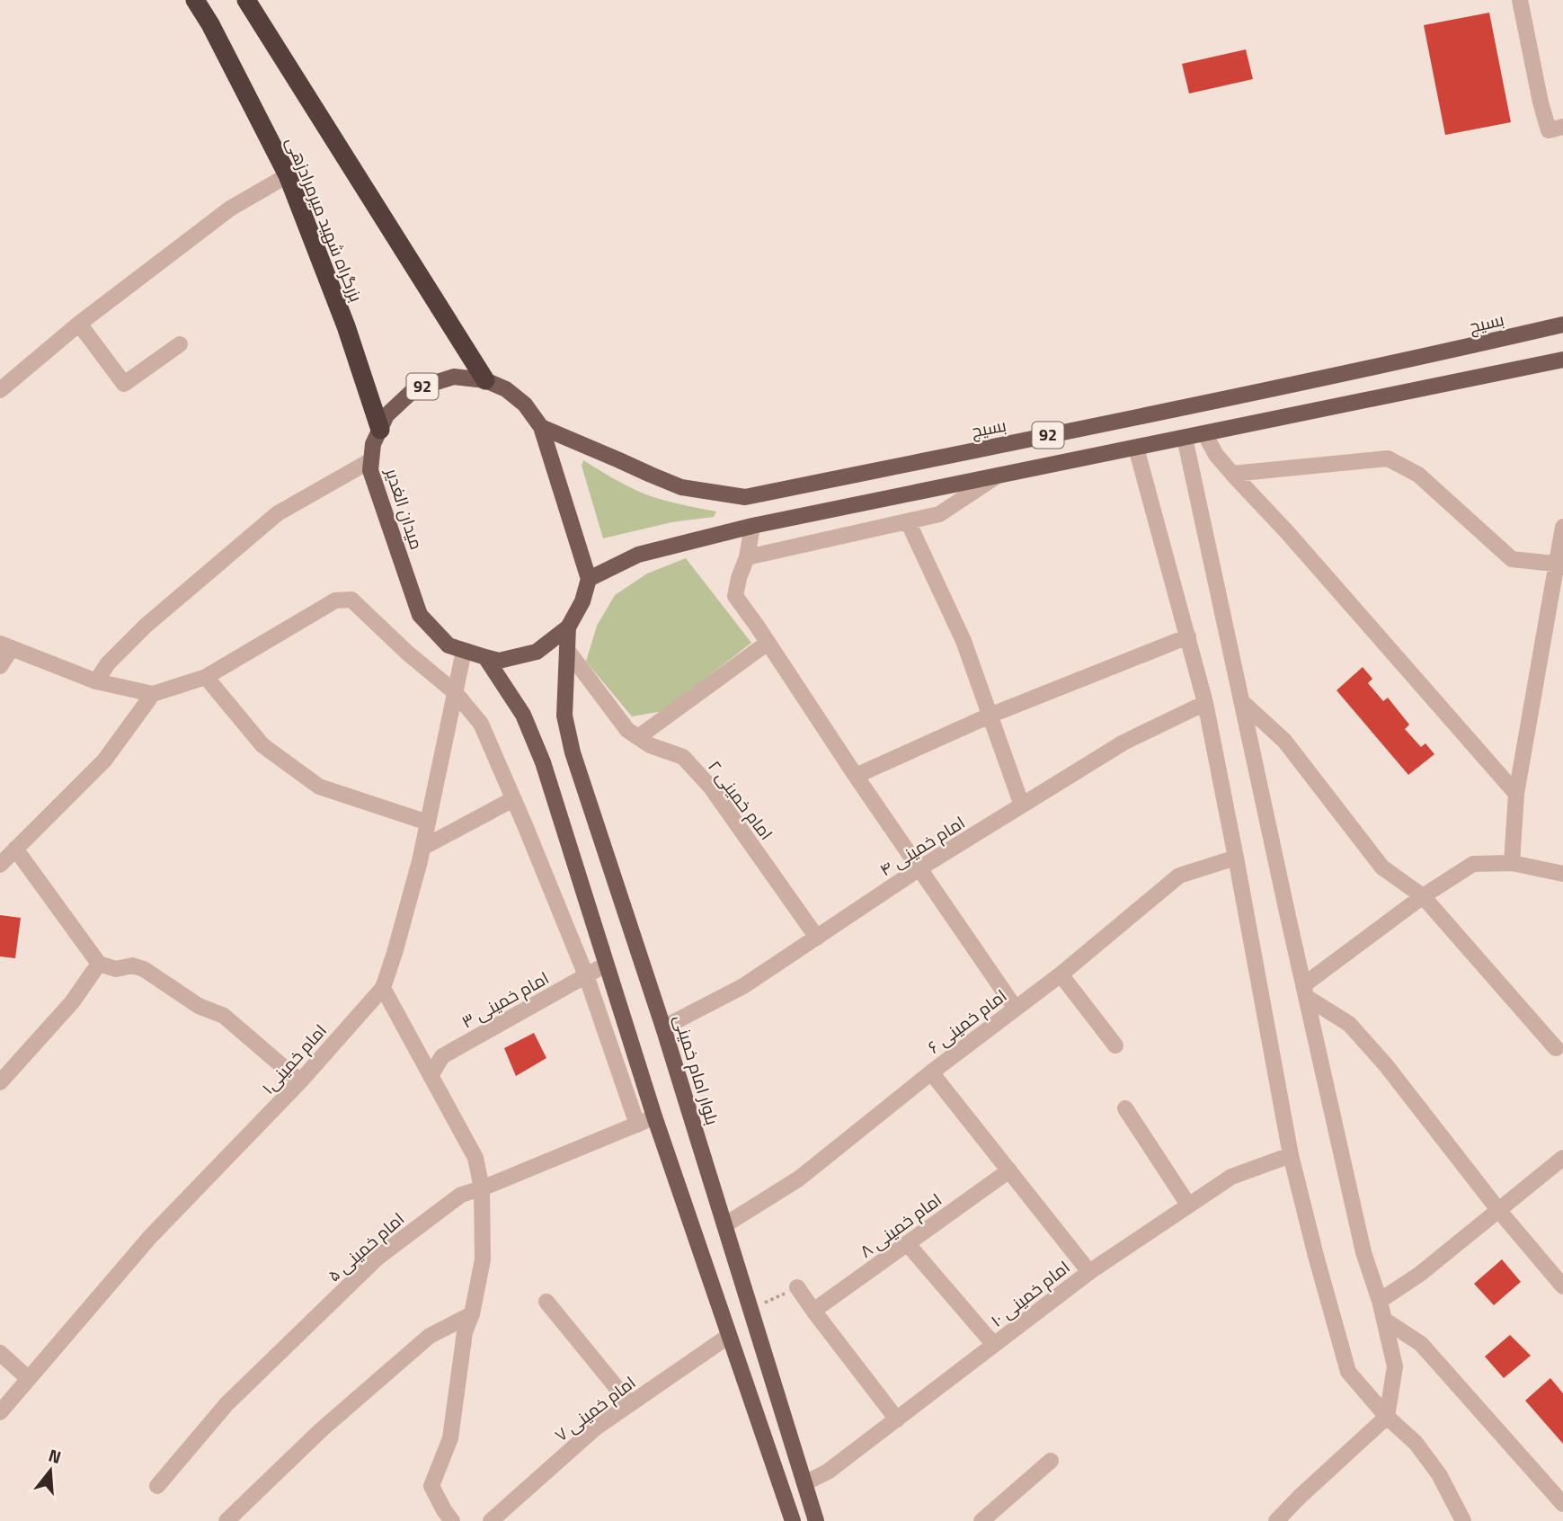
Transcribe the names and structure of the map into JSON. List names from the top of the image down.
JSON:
{
  "streets": {
    "highway": ["بزرگراه شهید میرمرادزهی"],
    "main road": [
      "بسیج",
      "92",
      "میدان الغدیر",
      "بلوار امام خمینی"
    ],
    "street": [
      "امام خمینی ۲",
      "امام خمینی ۴",
      "امام خمینی ۳",
      "امام خمینی ۶",
      "امام خمینی۱",
      "امام خمینی ۸",
      "امام خمینی ۵",
      "امام خمینی ۱۰",
      "امام خمینی ۷"
    ]
  },
  "crossings": [
    ["بزرگراه شهید میرمرادزهی", "میدان الغدیر"],
    ["بسیج", "میدان الغدیر"],
    ["92", "میدان الغدیر"],
    ["میدان الغدیر", "امام خمینی۱"],
    ["میدان الغدیر", "بلوار امام خمینی"],
    ["امام خمینی ۲", "امام خمینی ۴"],
    ["امام خمینی ۲", "بلوار امام خمینی"],
    ["امام خمینی ۴", "بلوار امام خمینی"],
    ["امام خمینی ۶", "بلوار امام خمینی"],
    ["بلوار امام خمینی", "امام خمینی ۱۰"]
  ],
  "north": "top"
}
